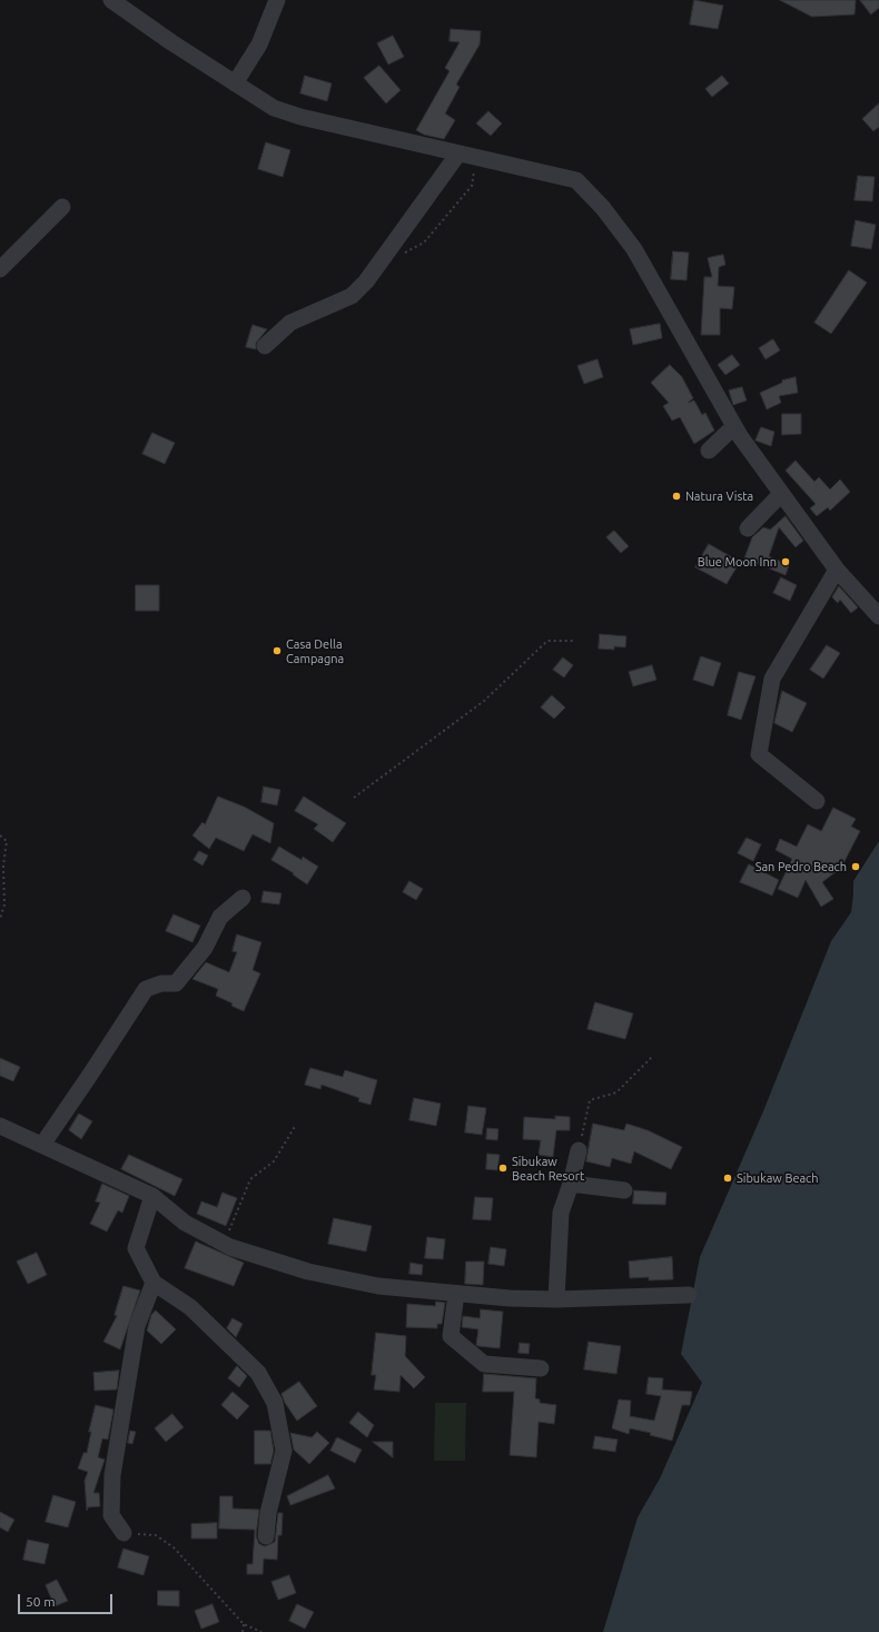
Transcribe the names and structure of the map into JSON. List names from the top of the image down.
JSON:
{
  "places": [
    "Natura Vista",
    "Blue Moon Inn",
    "Casa Della Campagna",
    "San Pedro Beach",
    "Sibukaw Beach Resort",
    "Sibukaw Beach"
  ],
  "scale_bar": "50 m"
}
